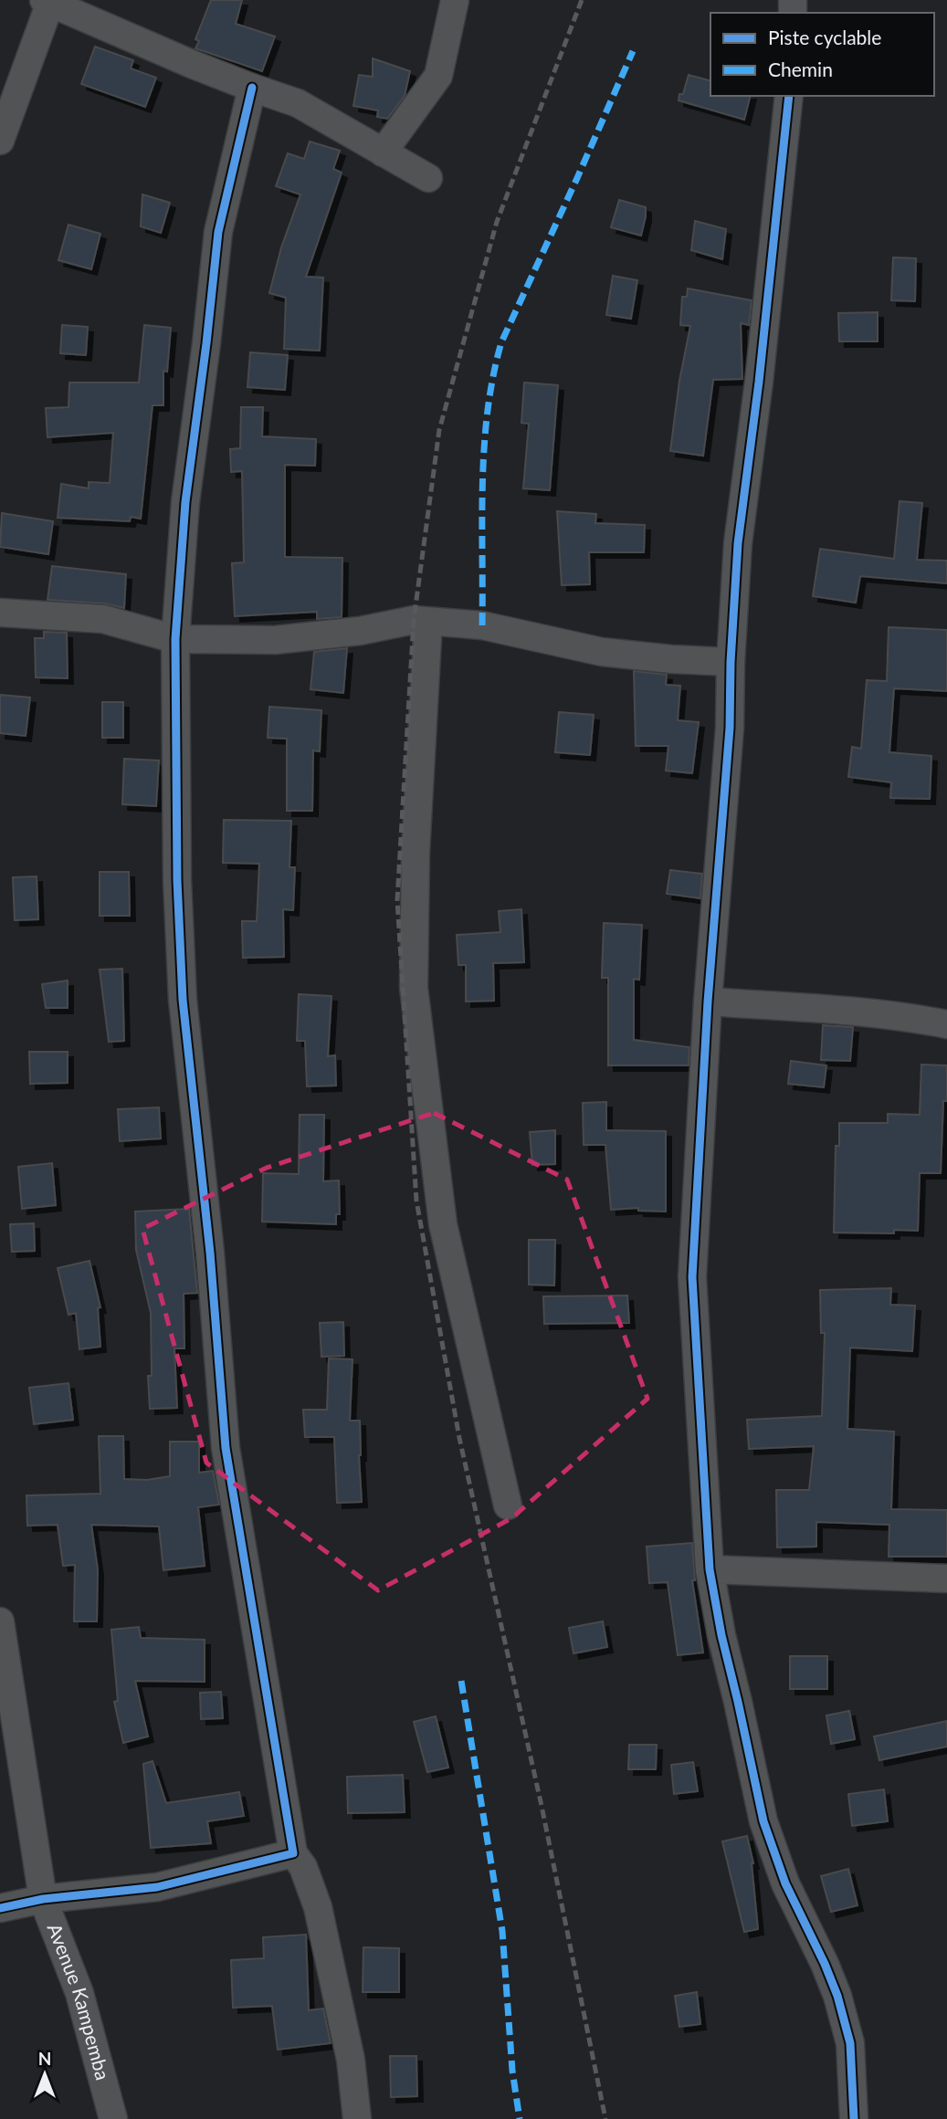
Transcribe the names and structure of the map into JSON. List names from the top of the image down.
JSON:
{
  "streets": {
    "street": ["Avenue Kampemba"]
  },
  "legend": ["Piste cyclable", "Chemin"],
  "north": "top"
}
